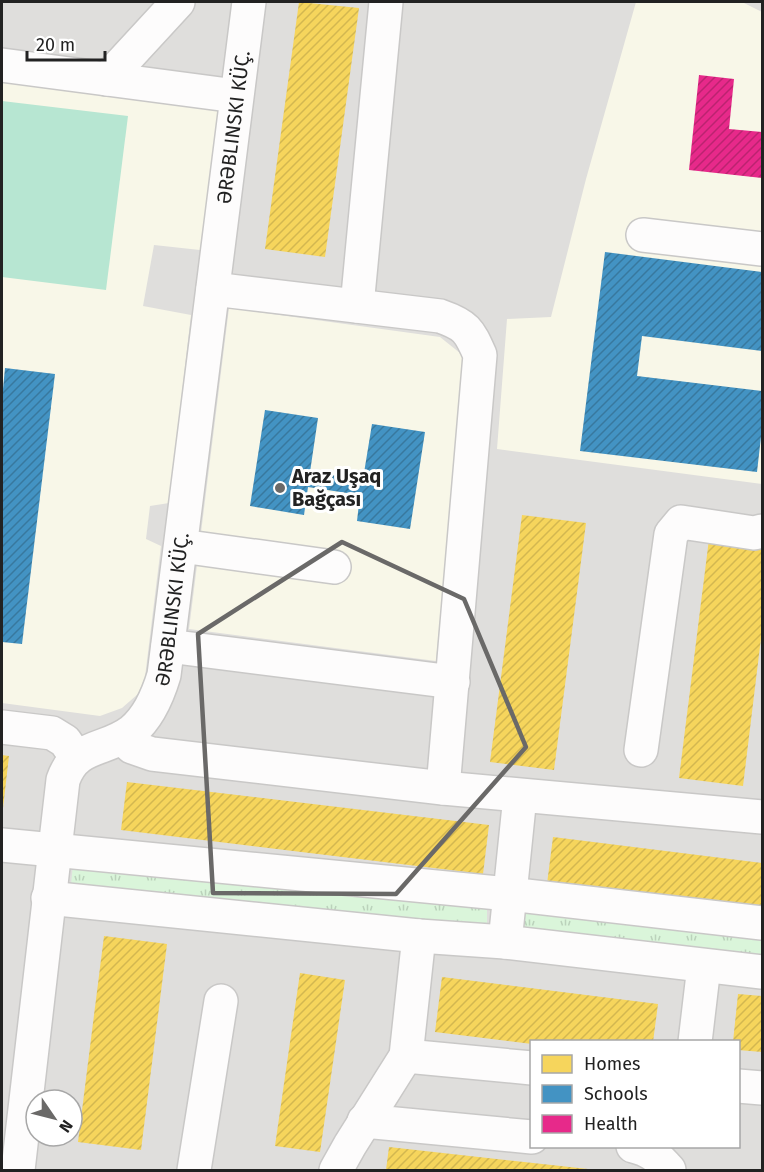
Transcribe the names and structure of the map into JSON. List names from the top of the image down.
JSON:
{
  "streets": {
    "street": ["ƏRƏBLINSKI KÜÇ."]
  },
  "places": ["Araz Uşaq Bağçası"],
  "legend": ["Homes", "Schools", "Health"],
  "scale_bar": "20 m",
  "north": "bottom right"
}
